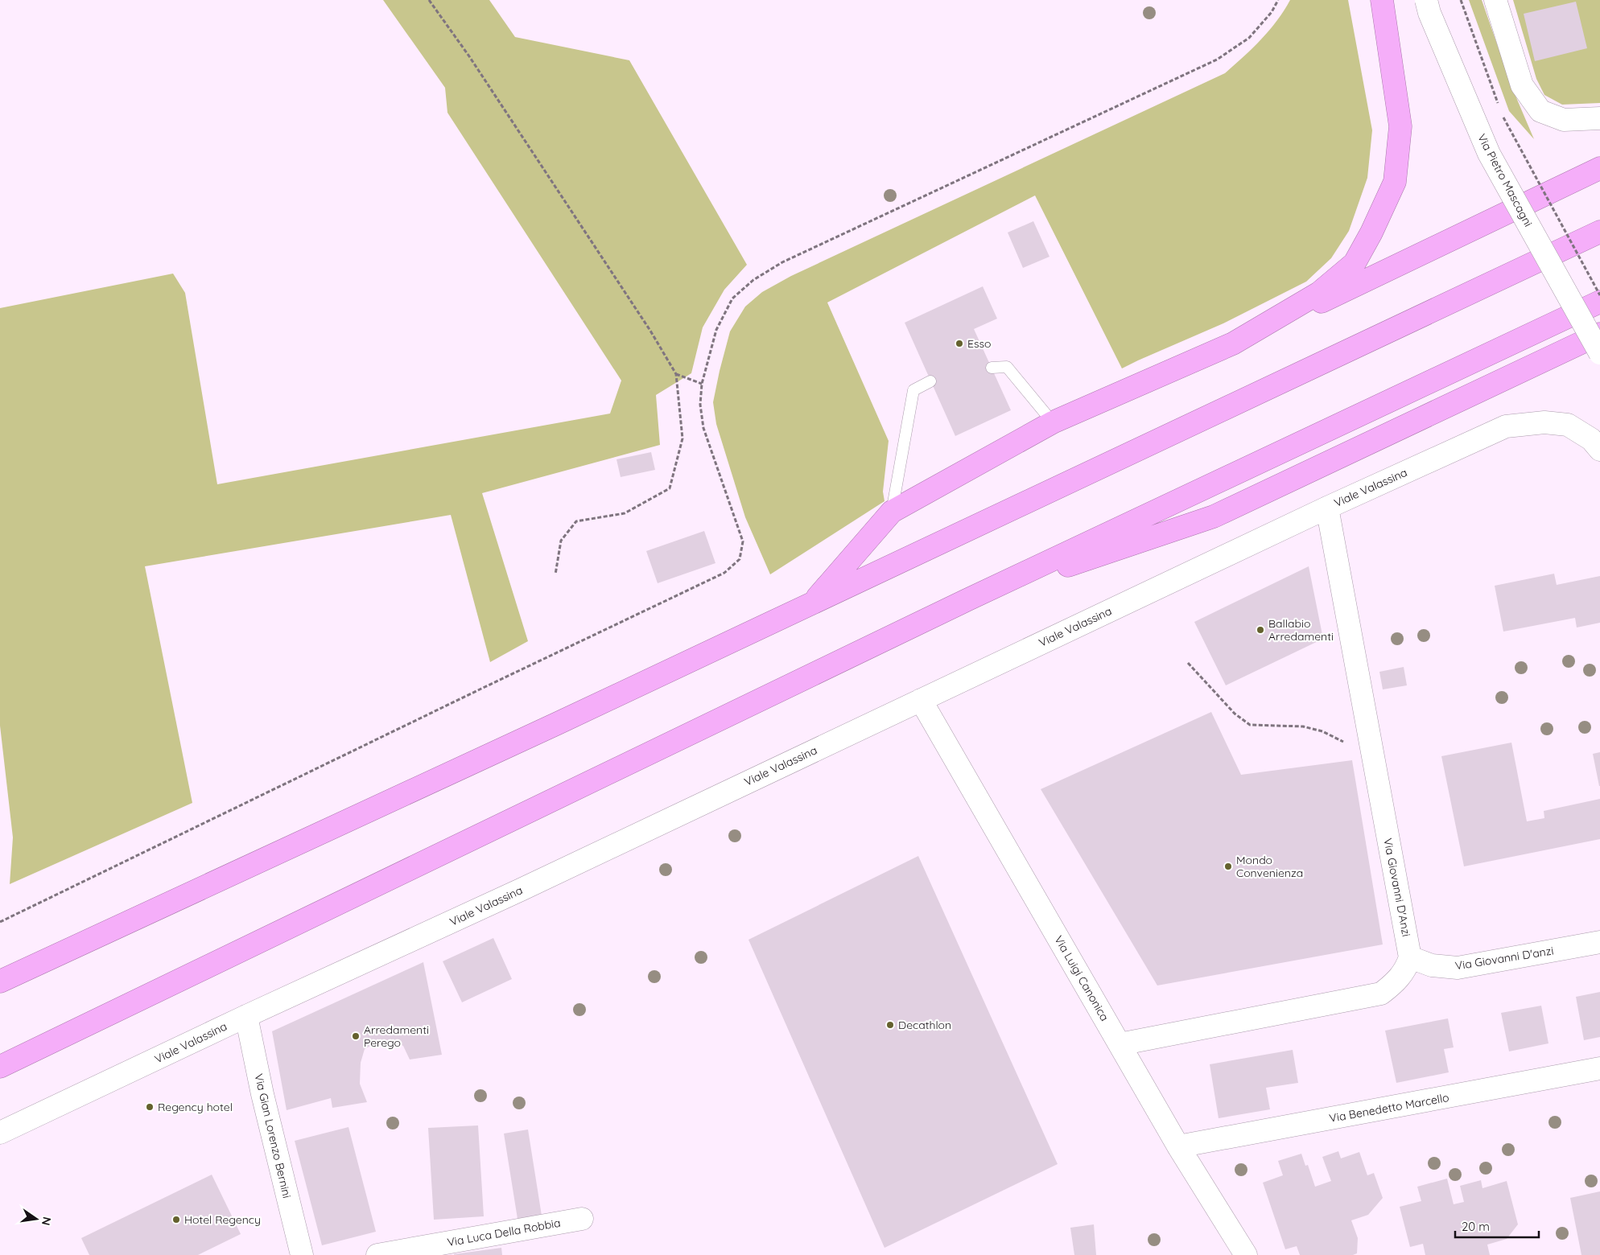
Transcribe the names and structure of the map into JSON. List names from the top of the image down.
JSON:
{
  "streets": {
    "street": [
      "Via Pietro Mascagni",
      "Viale Valassina",
      "Via Giovanni D'Anzi",
      "Via Giovanni D'anzi",
      "Via Luigi Canonica",
      "Via Benedetto Marcello",
      "Via Gian Lorenzo Bernini",
      "Via Luca Della Robbia"
    ]
  },
  "crossings": [
    ["Viale Valassina", "Via Giovanni D'Anzi"],
    ["Viale Valassina", "Via Luigi Canonica"],
    ["Viale Valassina", "Via Gian Lorenzo Bernini"],
    ["Via Giovanni D'Anzi", "Via Giovanni D'anzi"],
    ["Via Luigi Canonica", "Via Benedetto Marcello"]
  ],
  "places": [
    "Esso",
    "Ballabio Arredamenti",
    "Mondo Convenienza",
    "Decathlon",
    "Arredamenti Perego",
    "Regency hotel",
    "Hotel Regency"
  ],
  "scale_bar": "20 m",
  "north": "right"
}
